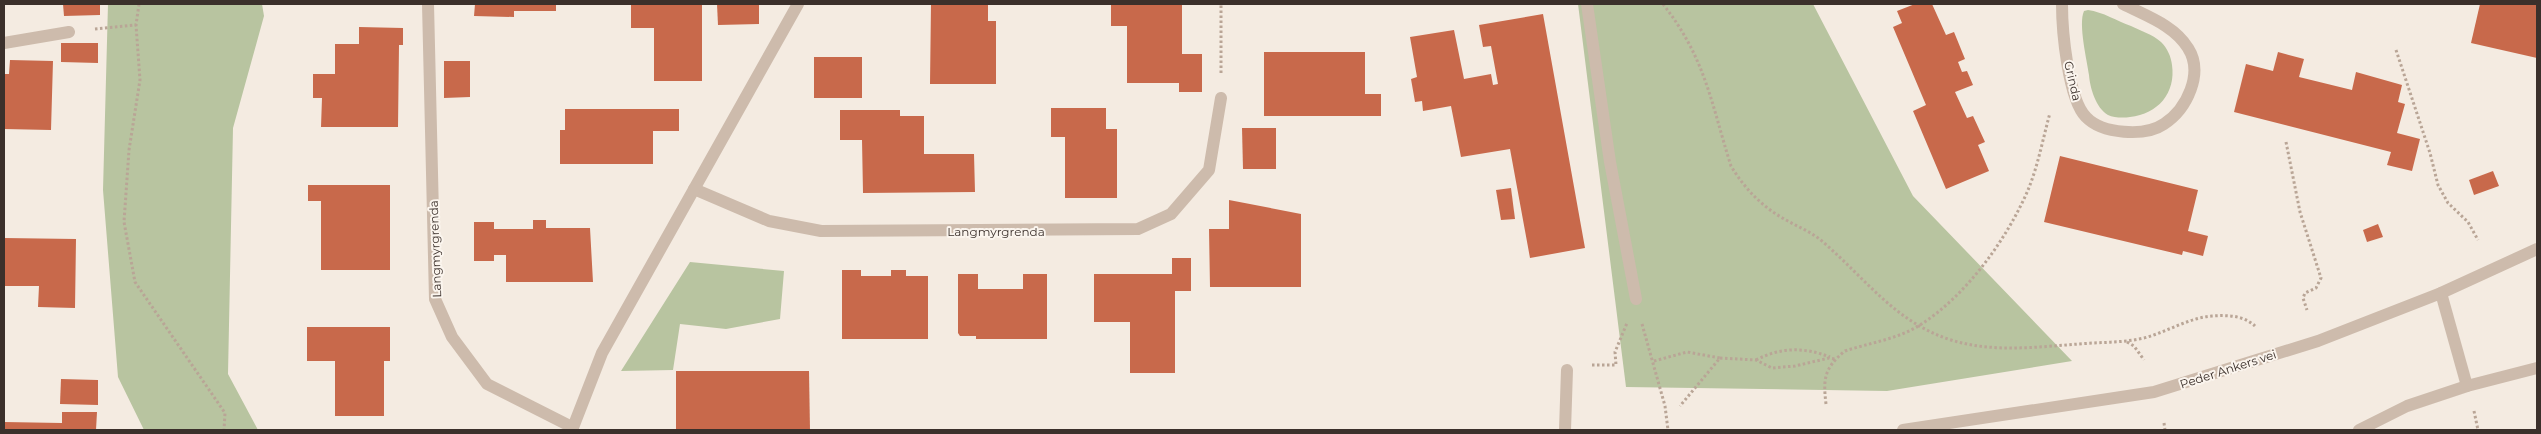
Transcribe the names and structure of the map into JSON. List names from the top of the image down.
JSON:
{
  "streets": {
    "street": ["Grinda", "Langmyrgrenda", "Peder Ankers vei"]
  }
}
